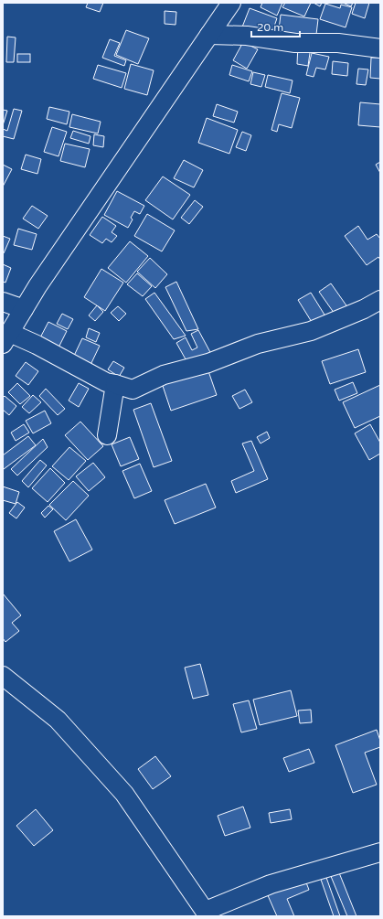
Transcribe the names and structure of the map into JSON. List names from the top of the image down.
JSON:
{
  "scale_bar": "20 m"
}
